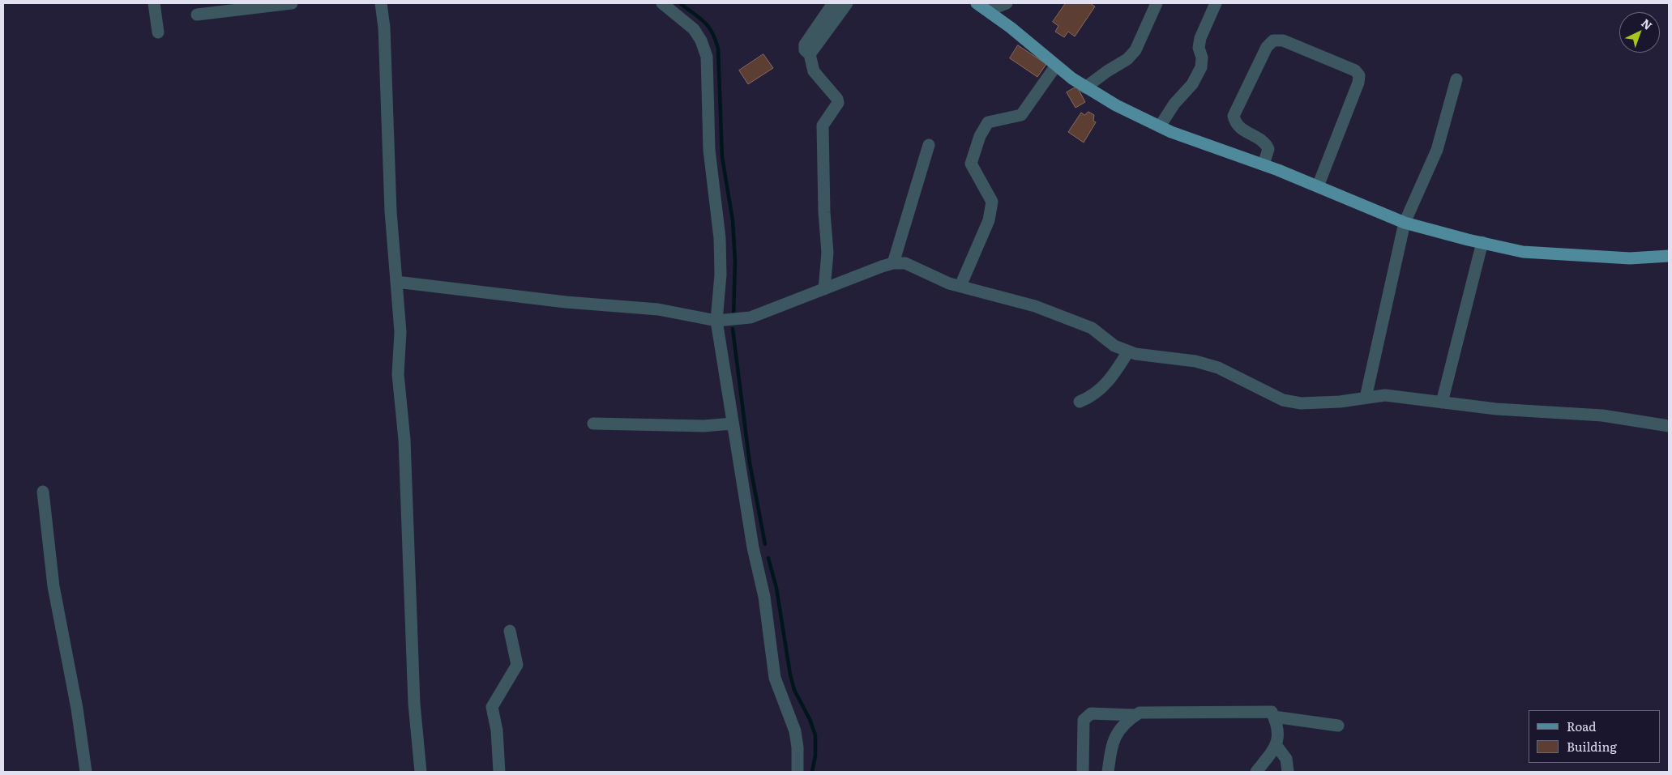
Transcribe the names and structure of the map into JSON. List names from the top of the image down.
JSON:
{
  "legend": ["Road", "Building"],
  "north": "top right"
}
